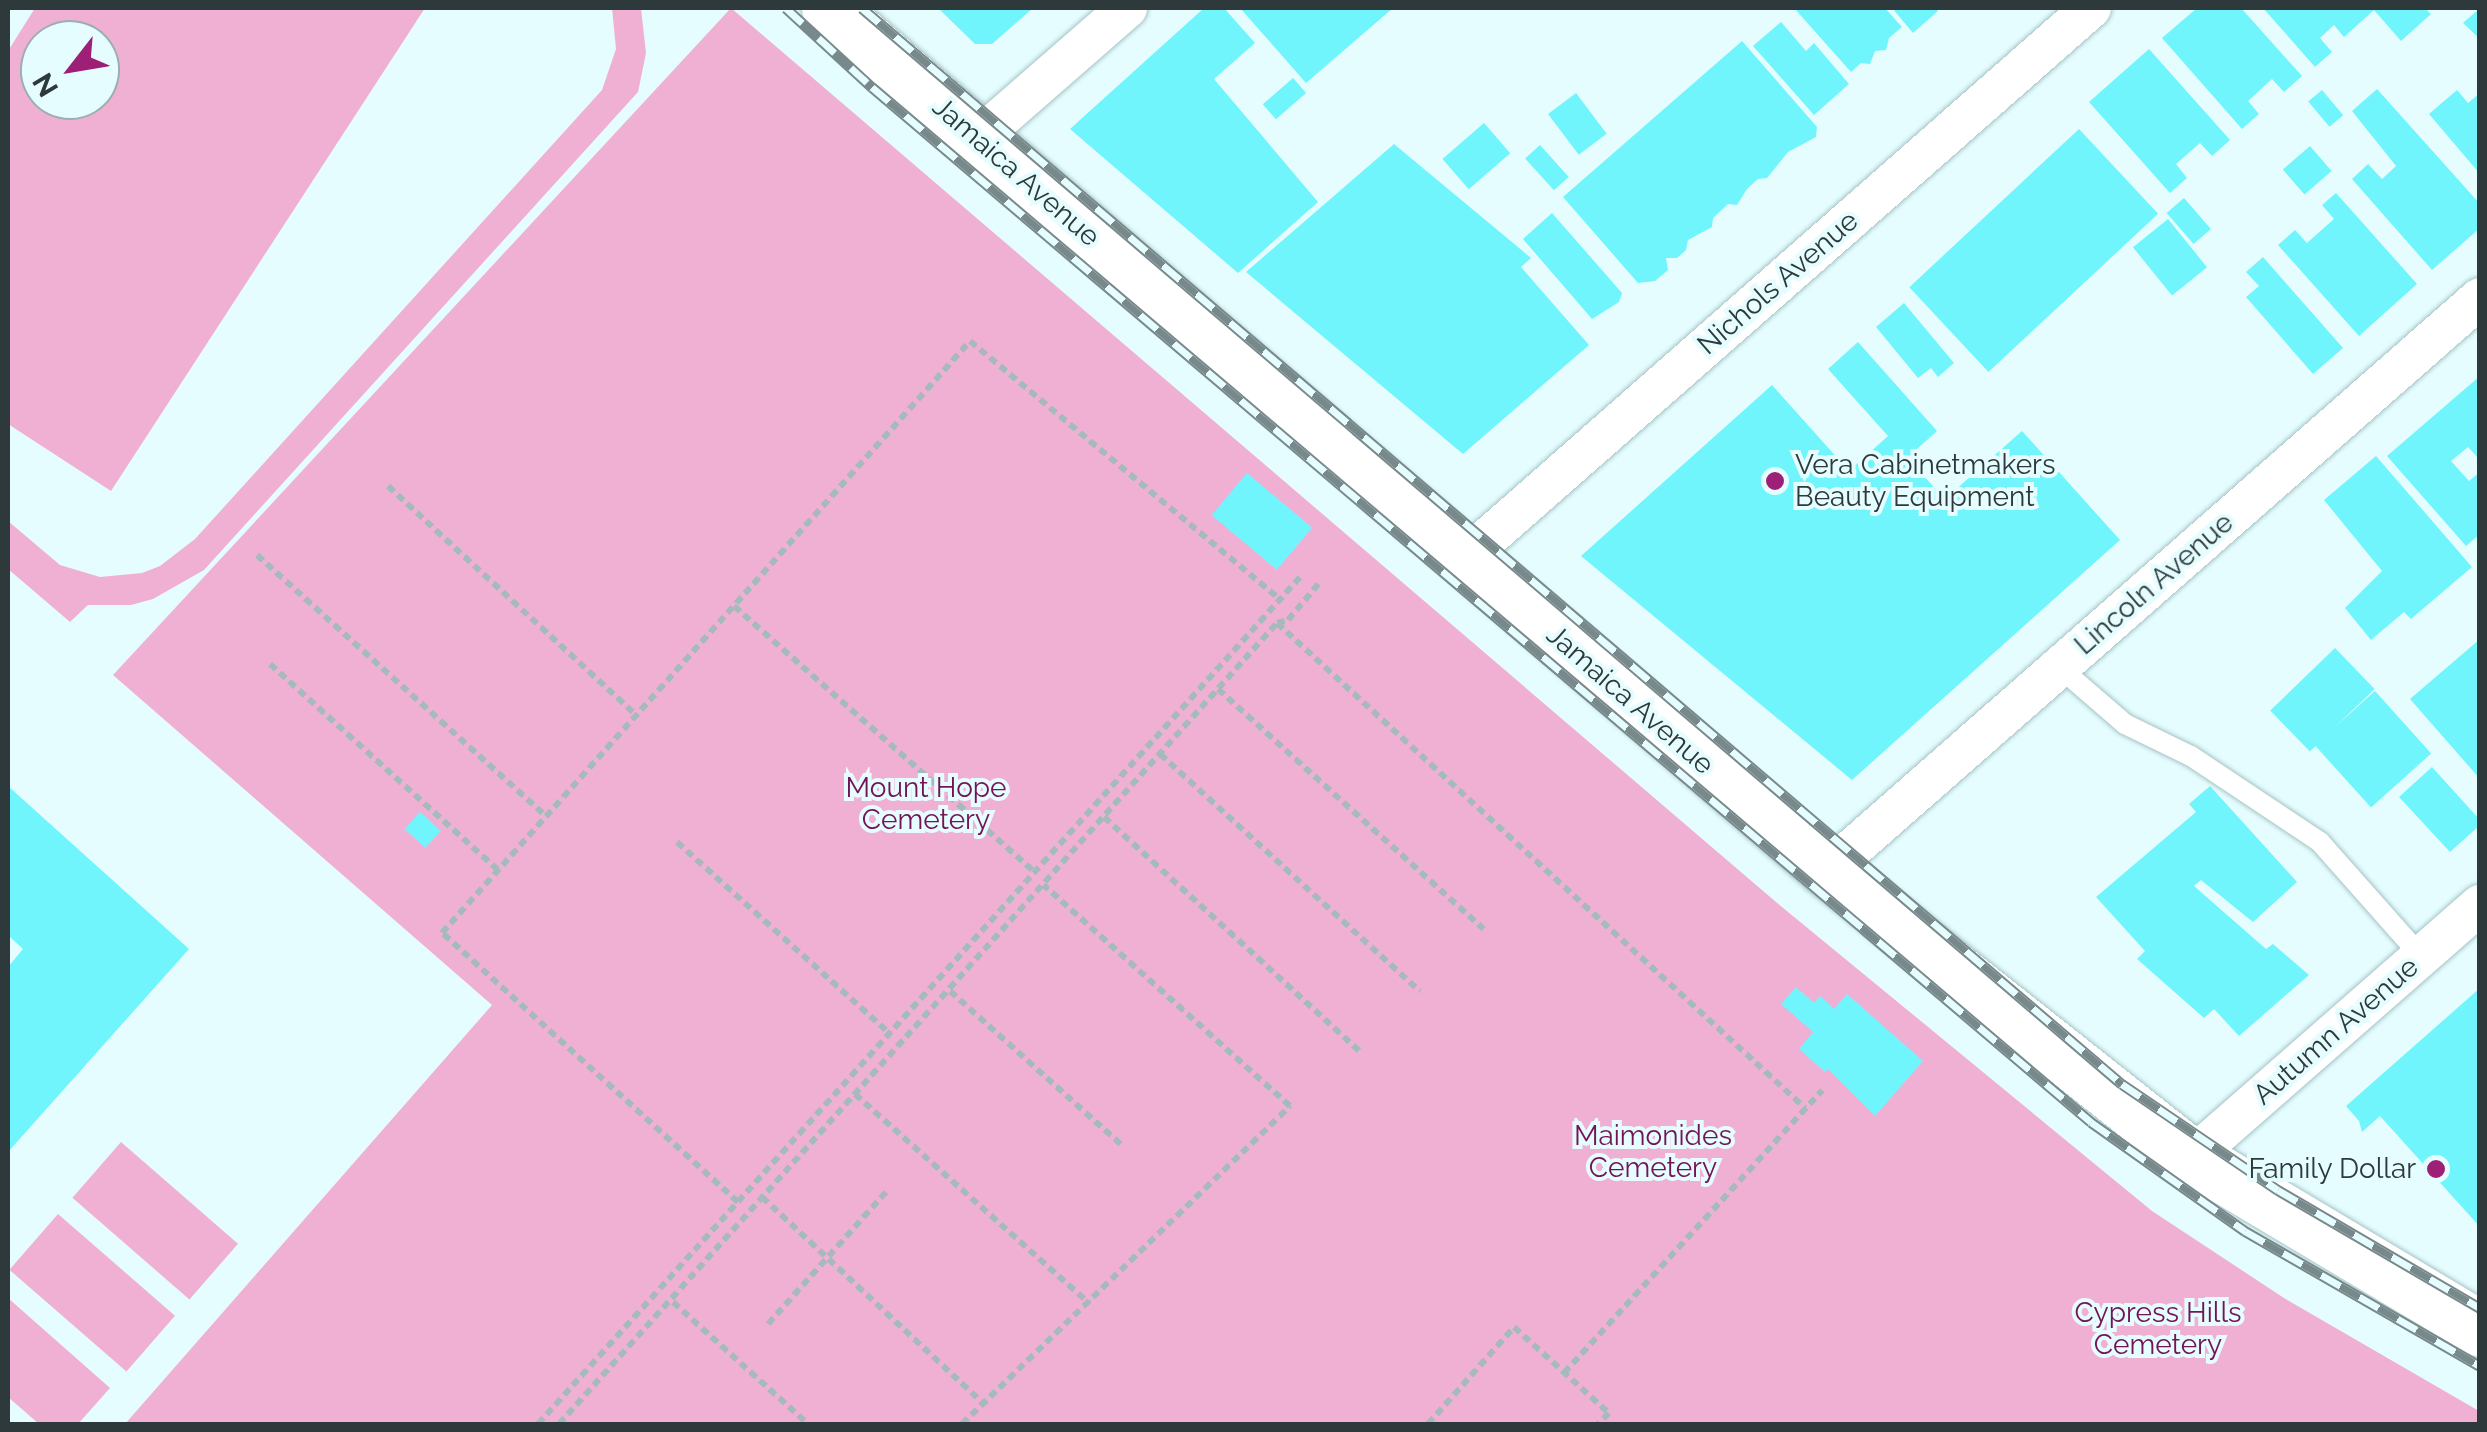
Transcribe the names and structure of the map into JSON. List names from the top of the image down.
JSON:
{
  "streets": {
    "main road": ["Jamaica Avenue"],
    "street": ["Nichols Avenue", "Lincoln Avenue", "Autumn Avenue"]
  },
  "crossings": [
    ["Jamaica Avenue", "Nichols Avenue"],
    ["Jamaica Avenue", "Lincoln Avenue"],
    ["Jamaica Avenue", "Autumn Avenue"]
  ],
  "parks": ["Mount Hope Cemetery", "Maimonides Cemetery", "Cypress Hills Cemetery"],
  "places": ["Vera Cabinetmakers Beauty Equipment", "Family Dollar"],
  "north": "bottom left"
}
